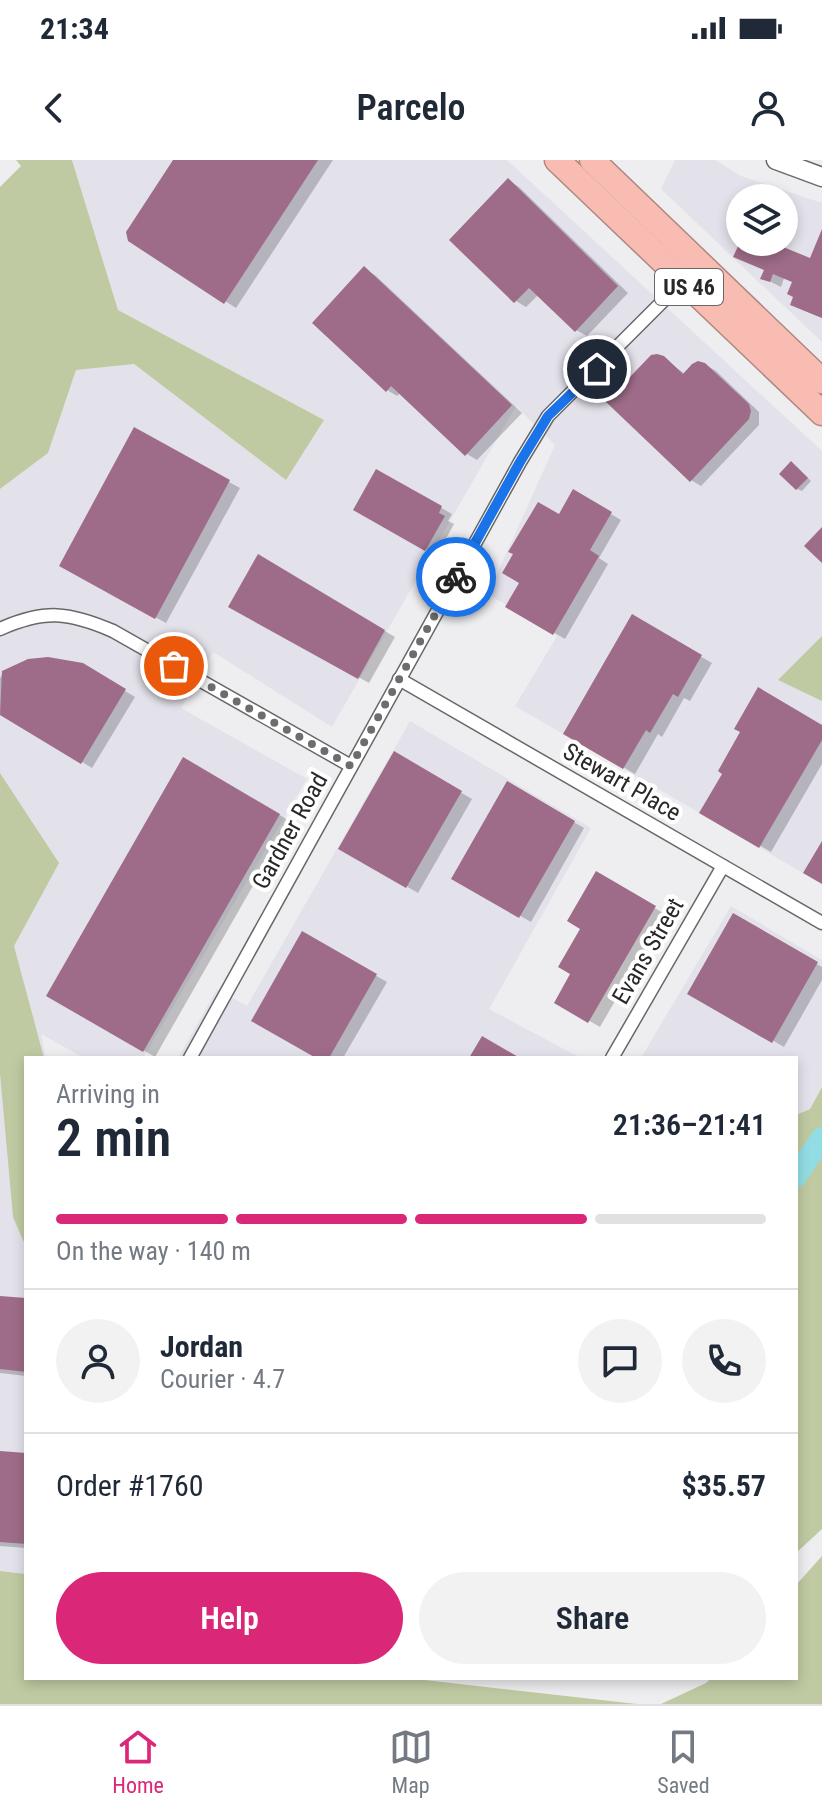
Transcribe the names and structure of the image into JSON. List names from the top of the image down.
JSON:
{
  "streets": {
    "highway": ["US 46"],
    "street": ["Stewart Place", "Gardner Road", "Evans Street"]
  },
  "crossings": [
    ["US 46", "Gardner Road"],
    ["Stewart Place", "Gardner Road"],
    ["Stewart Place", "Evans Street"]
  ],
  "page": {
    "status": "21:34",
    "header": "Parcelo",
    "heading": ["2 min", "Arriving in", "21:36–21:41"],
    "panel": [
      "Jordan",
      "Courier · 4.7",
      "Order #1760",
      "$35.57"
    ],
    "bar": "On the way · 140 m",
    "buttons": ["Help", "Share"],
    "tabs": ["Home", "Map", "Saved"]
  }
}
